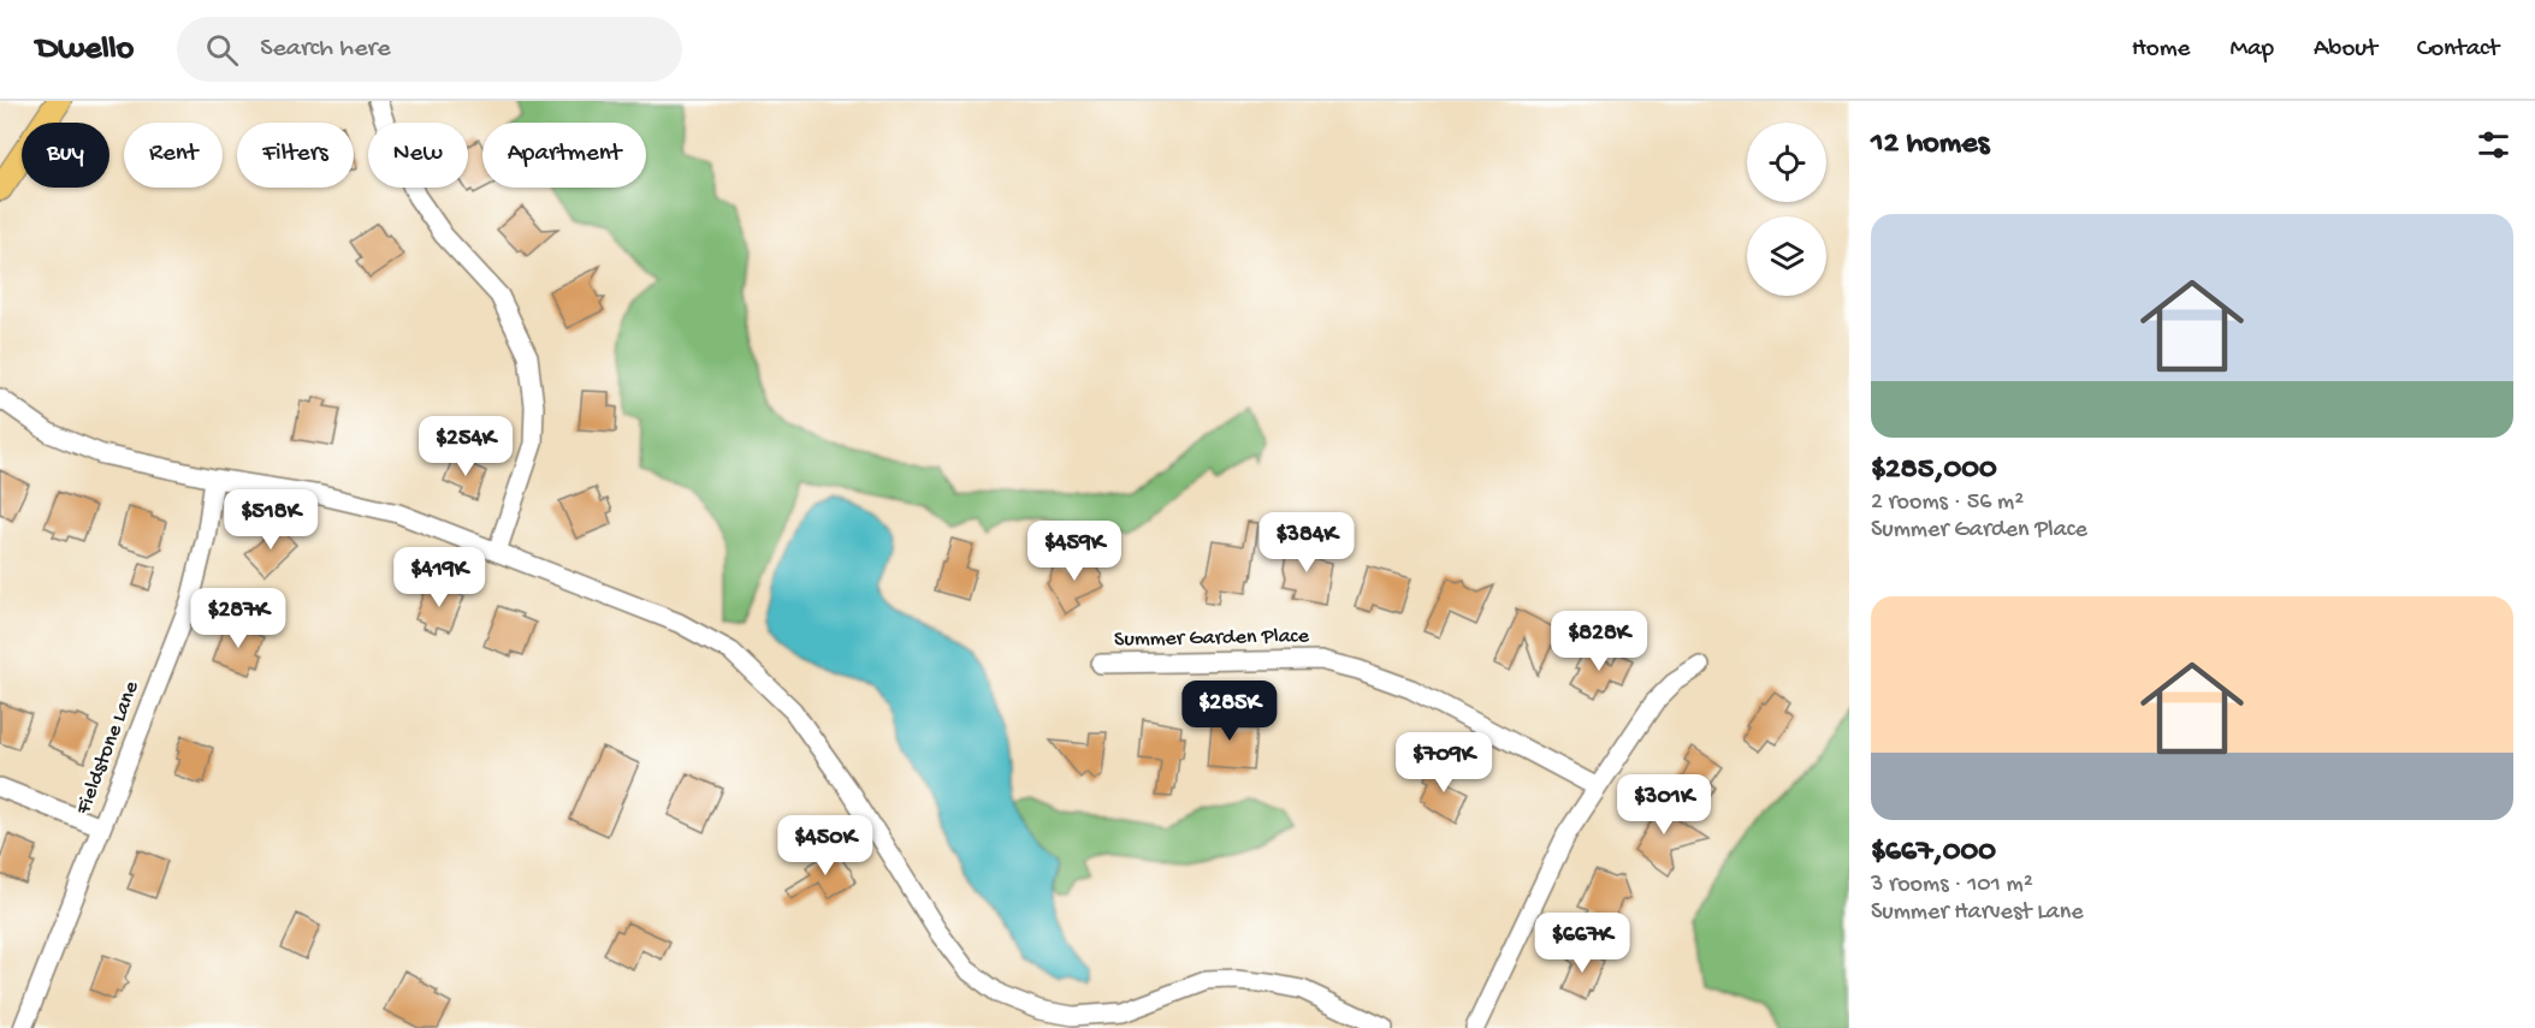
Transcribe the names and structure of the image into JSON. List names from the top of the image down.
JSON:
{
  "streets": {
    "street": ["Summer Garden Place", "Fieldstone Lane"]
  },
  "page": {
    "header": "Dwello",
    "search": "Search here",
    "nav": [
      "Home",
      "Map",
      "About",
      "Contact"
    ],
    "heading": "12 homes",
    "chip": [
      "Buy",
      "Rent",
      "Filters",
      "New",
      "Apartment"
    ],
    "list": [
      {
        "name": "$285,000",
        "note": "2 rooms · 56 m² · Summer Garden Place"
      },
      {
        "name": "$667,000",
        "note": "3 rooms · 101 m² · Summer Harvest Lane"
      }
    ],
    "price": [
      "$254K",
      "$518K",
      "$384K",
      "$459K",
      "$419K",
      "$287K",
      "$828K",
      "$285K",
      "$709K",
      "$301K",
      "$450K",
      "$667K"
    ]
  }
}
